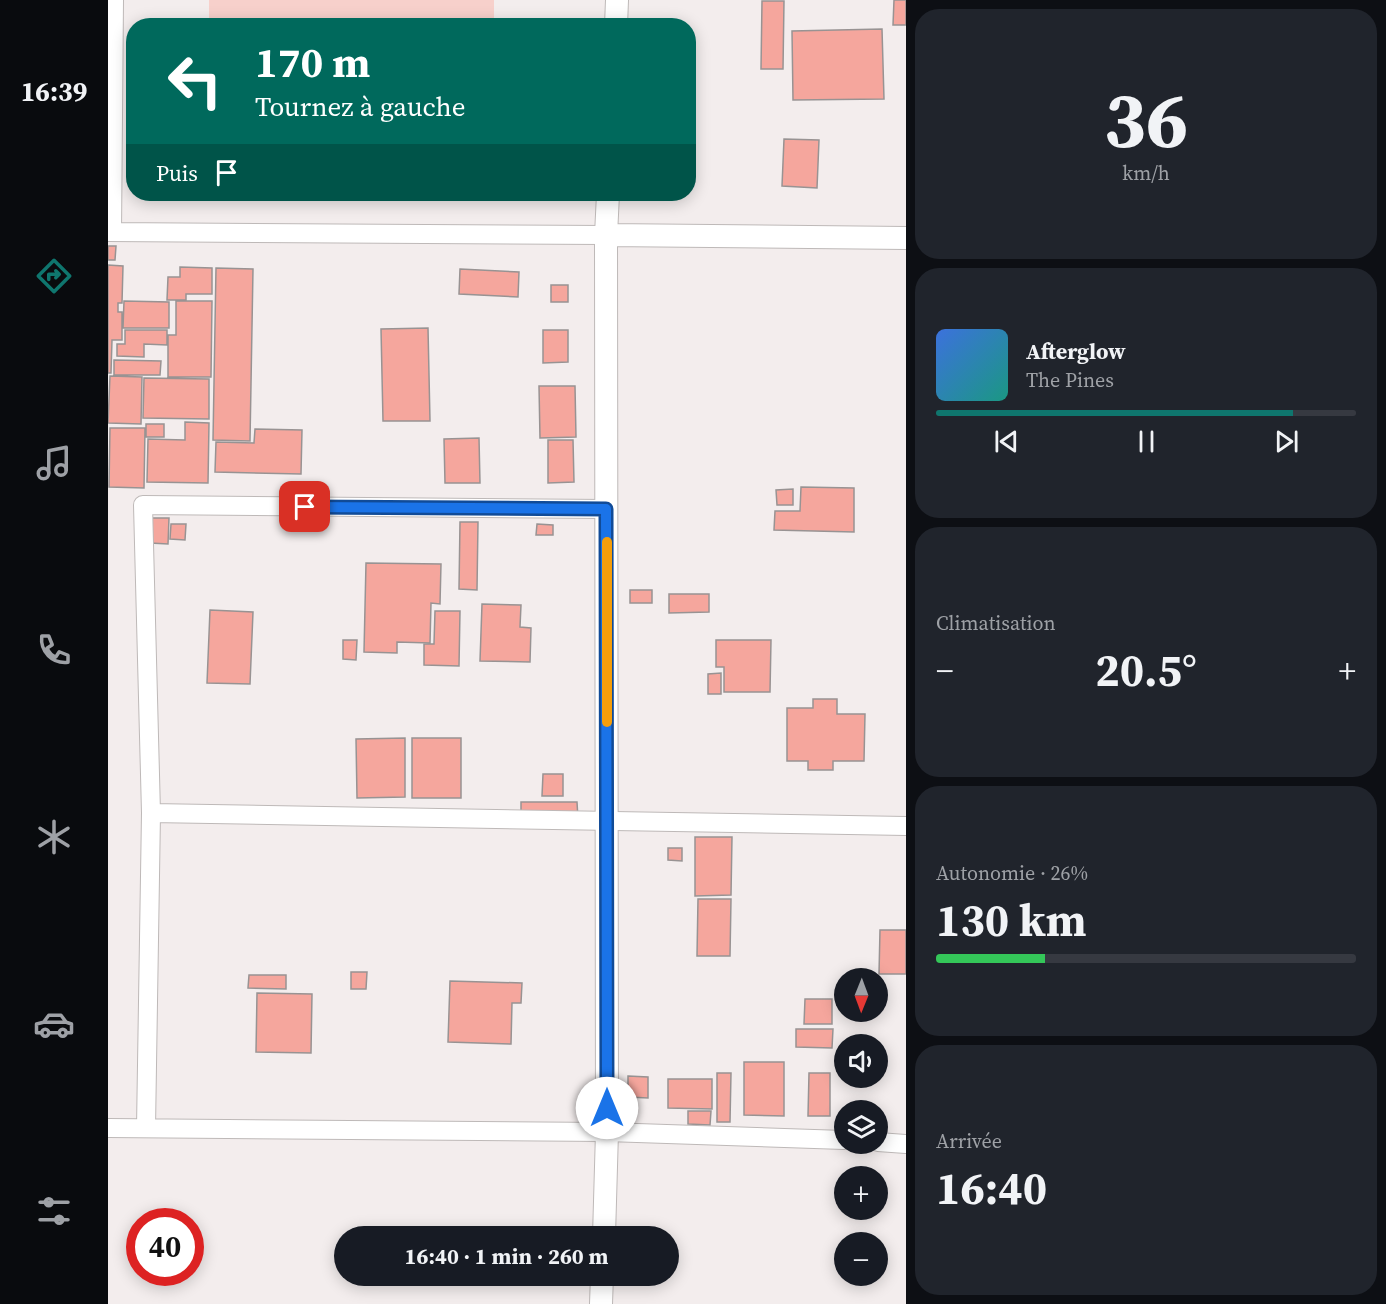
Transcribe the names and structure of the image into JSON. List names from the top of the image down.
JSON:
{
  "north": "bottom",
  "page": {
    "tabs": "16:39",
    "tile": [
      ["36", "km/h"],
      "Climatisation",
      ["Autonomie · 26%", "130 km"],
      ["Arrivée", "16:40"]
    ],
    "turn": ["170 m", "Tournez à gauche"],
    "then": "Puis",
    "song": ["Afterglow", "The Pines"],
    "heat": ["−", "20.5°", "+"],
    "map_buttons": ["+", "−"],
    "limit": "40",
    "trip": "16:40 · 1 min · 260 m"
  }
}
